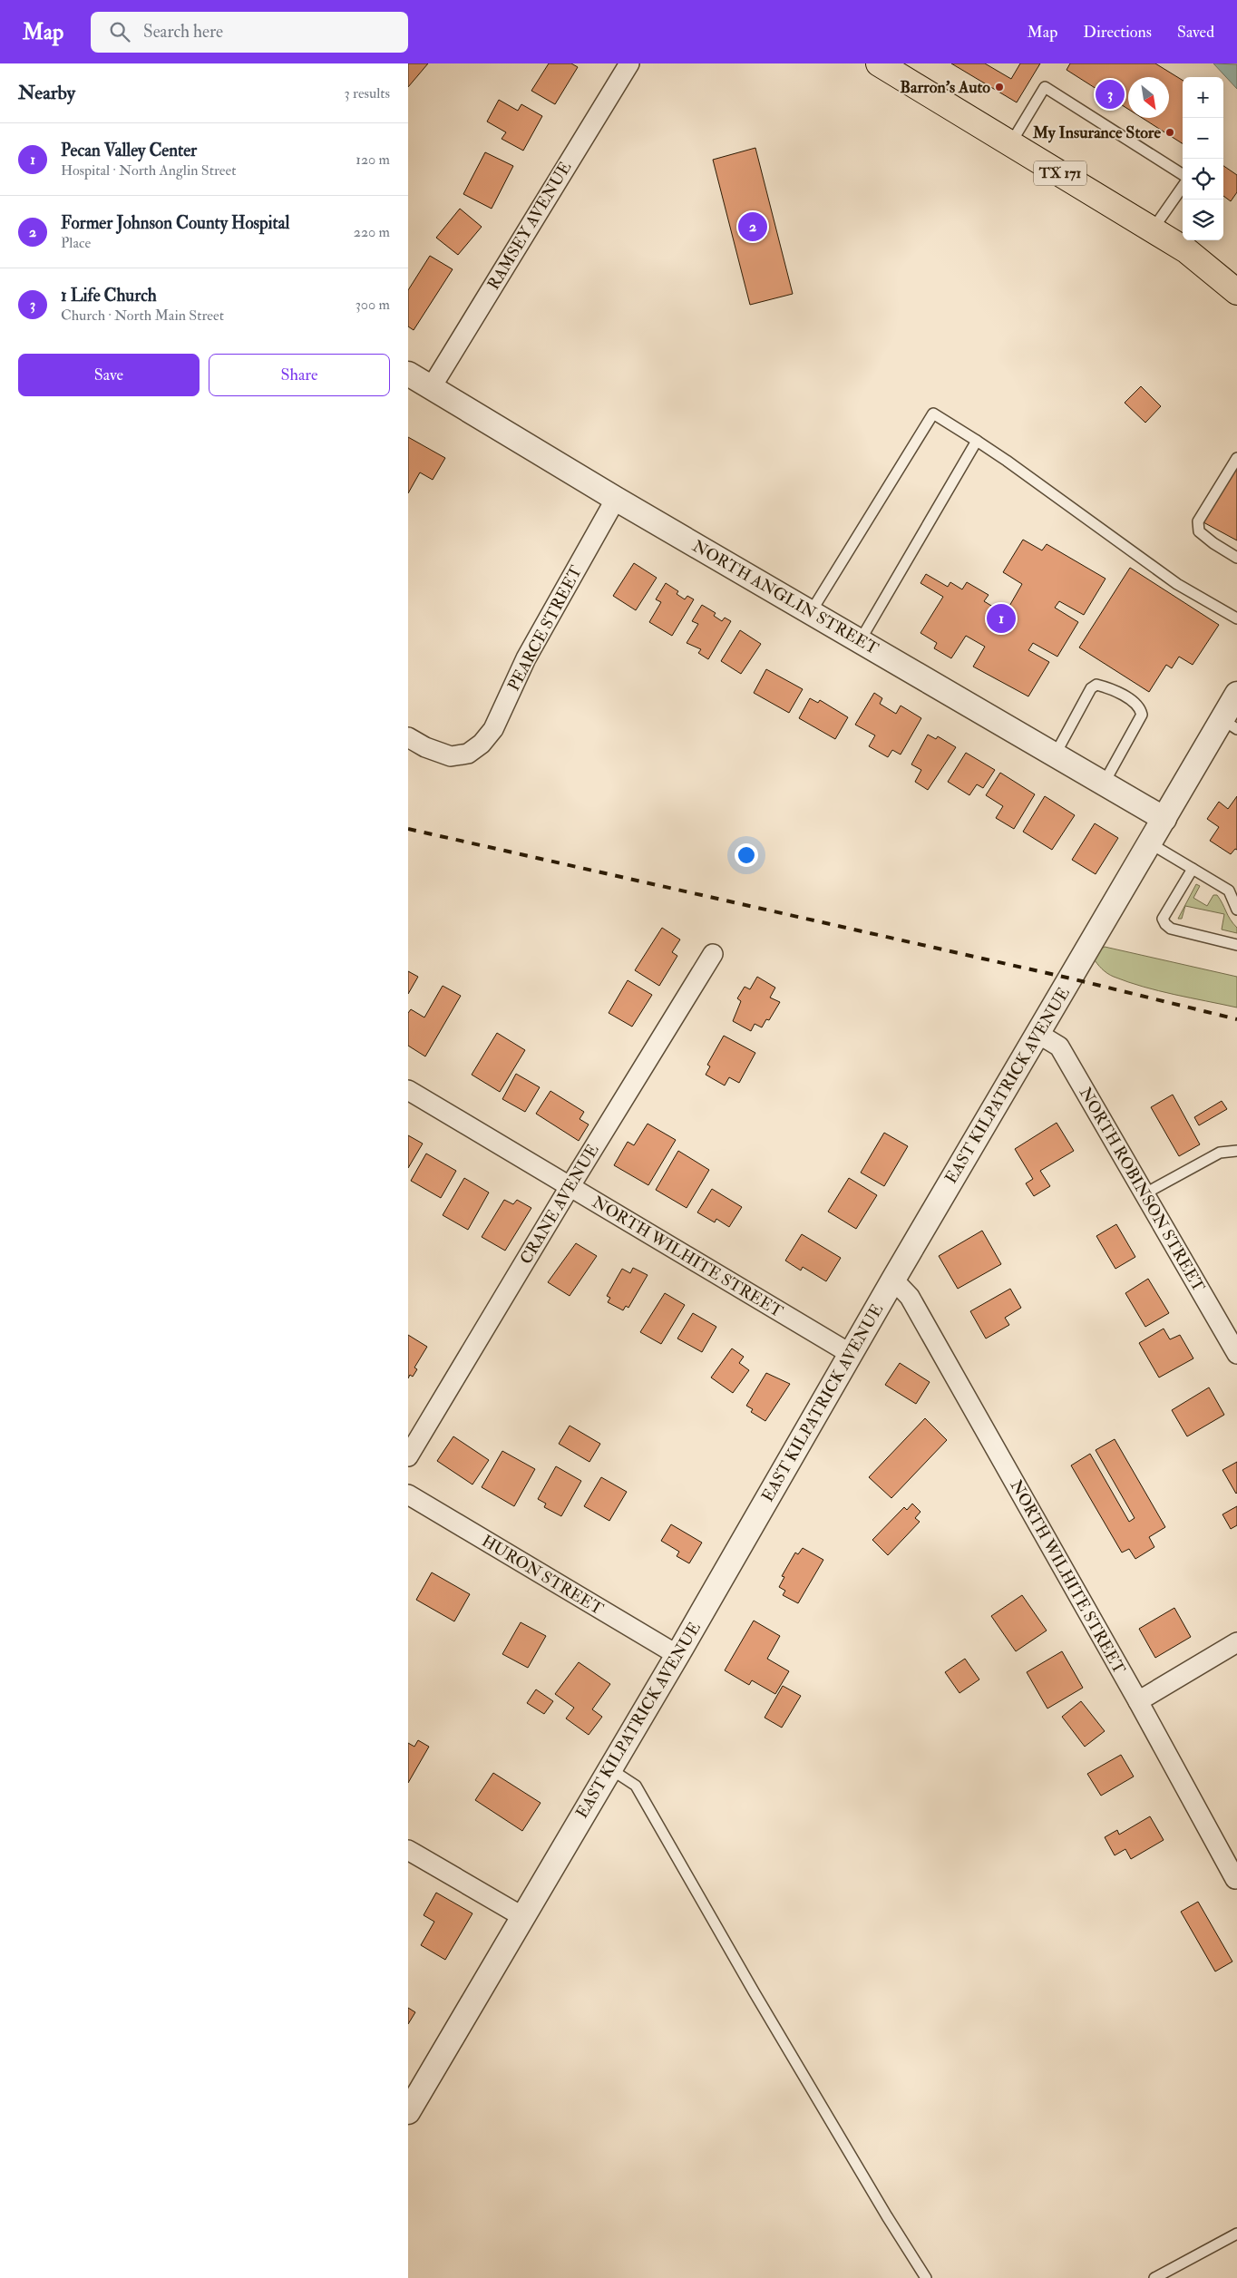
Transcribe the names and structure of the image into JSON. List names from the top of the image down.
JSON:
{
  "streets": {
    "main road": ["TX 171"],
    "street": [
      "RAMSEY AVENUE",
      "NORTH ANGLIN STREET",
      "PEARCE STREET",
      "EAST KILPATRICK AVENUE",
      "NORTH ROBINSON STREET",
      "CRANE AVENUE",
      "NORTH WILHITE STREET",
      "HURON STREET"
    ]
  },
  "crossings": [
    ["RAMSEY AVENUE", "NORTH ANGLIN STREET"],
    ["NORTH ANGLIN STREET", "PEARCE STREET"],
    ["NORTH ANGLIN STREET", "EAST KILPATRICK AVENUE"],
    ["EAST KILPATRICK AVENUE", "NORTH ROBINSON STREET"],
    ["EAST KILPATRICK AVENUE", "NORTH WILHITE STREET"],
    ["EAST KILPATRICK AVENUE", "HURON STREET"],
    ["CRANE AVENUE", "NORTH WILHITE STREET"]
  ],
  "places": ["Barron's Auto", "My Insurance Store"],
  "north": "bottom right",
  "page": {
    "header": "Map",
    "search": "Search here",
    "nav": ["Map", "Directions", "Saved"],
    "heading": ["Nearby", "3 results"],
    "map_buttons": ["+", "−"],
    "pins": ["3", "2", "1"],
    "list": [
      {
        "mark": "1",
        "name": "Pecan Valley Center",
        "note": "Hospital · North Anglin Street",
        "value": "120 m"
      },
      {
        "mark": "2",
        "name": "Former Johnson County Hospital",
        "note": "Place",
        "value": "220 m"
      },
      {
        "mark": "3",
        "name": "1 Life Church",
        "note": "Church · North Main Street",
        "value": "300 m"
      }
    ],
    "buttons": ["Save", "Share"]
  }
}
